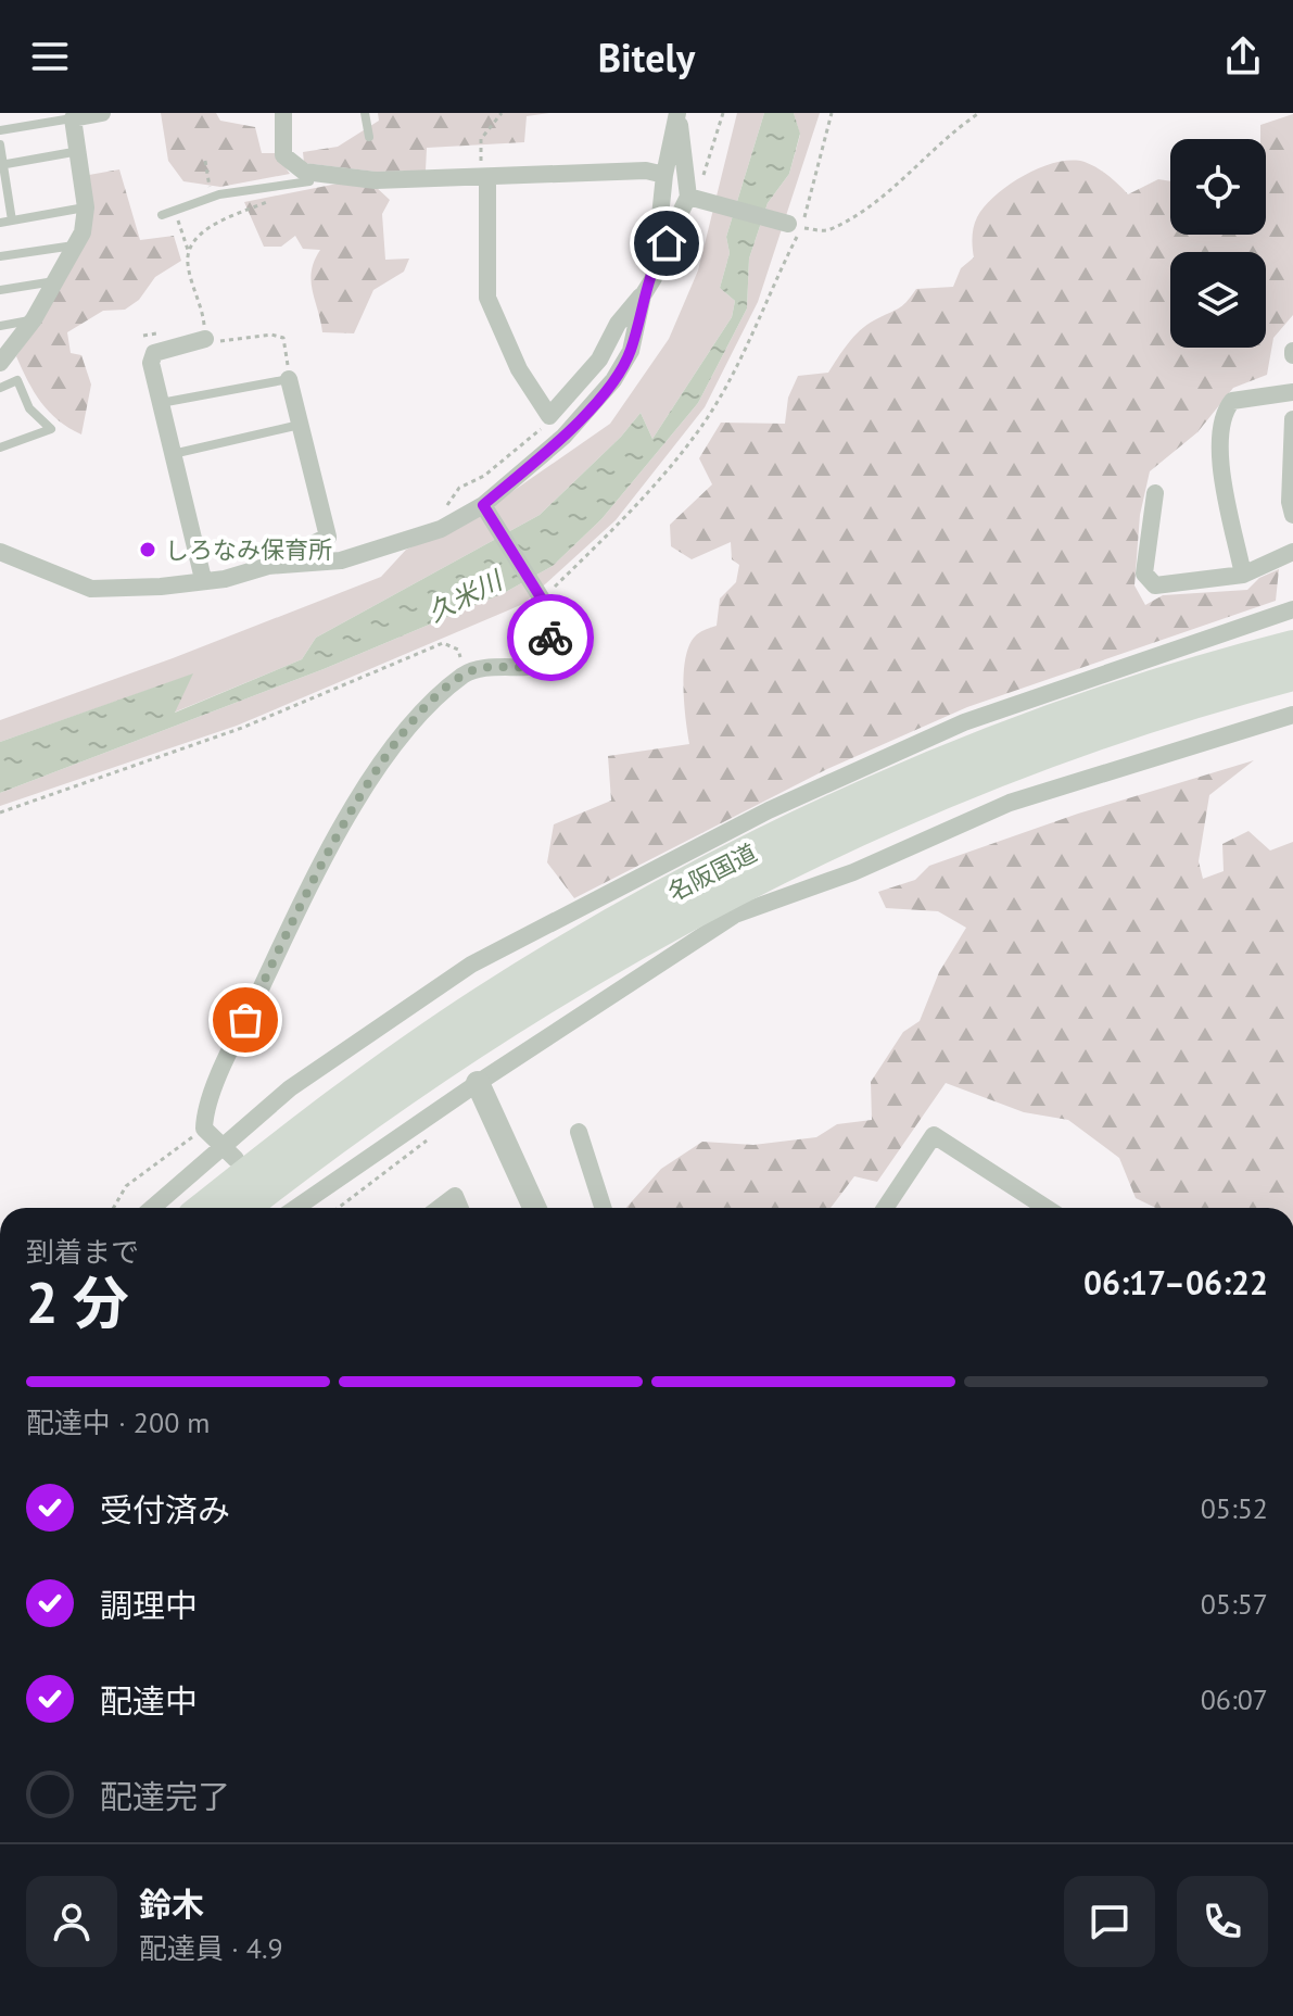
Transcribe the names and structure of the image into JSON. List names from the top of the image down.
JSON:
{
  "streets": {
    "highway": ["名阪国道"]
  },
  "water": ["久米川"],
  "places": ["しろなみ保育所"],
  "page": {
    "header": "Bitely",
    "heading": ["2 分", "到着まで", "06:17–06:22"],
    "panel": ["鈴木", "配達員 · 4.9"],
    "bar": "配達中 · 200 m",
    "list": [
      ["受付済み", "05:52"],
      ["調理中", "05:57"],
      ["配達中", "06:07"],
      "配達完了"
    ]
  }
}
